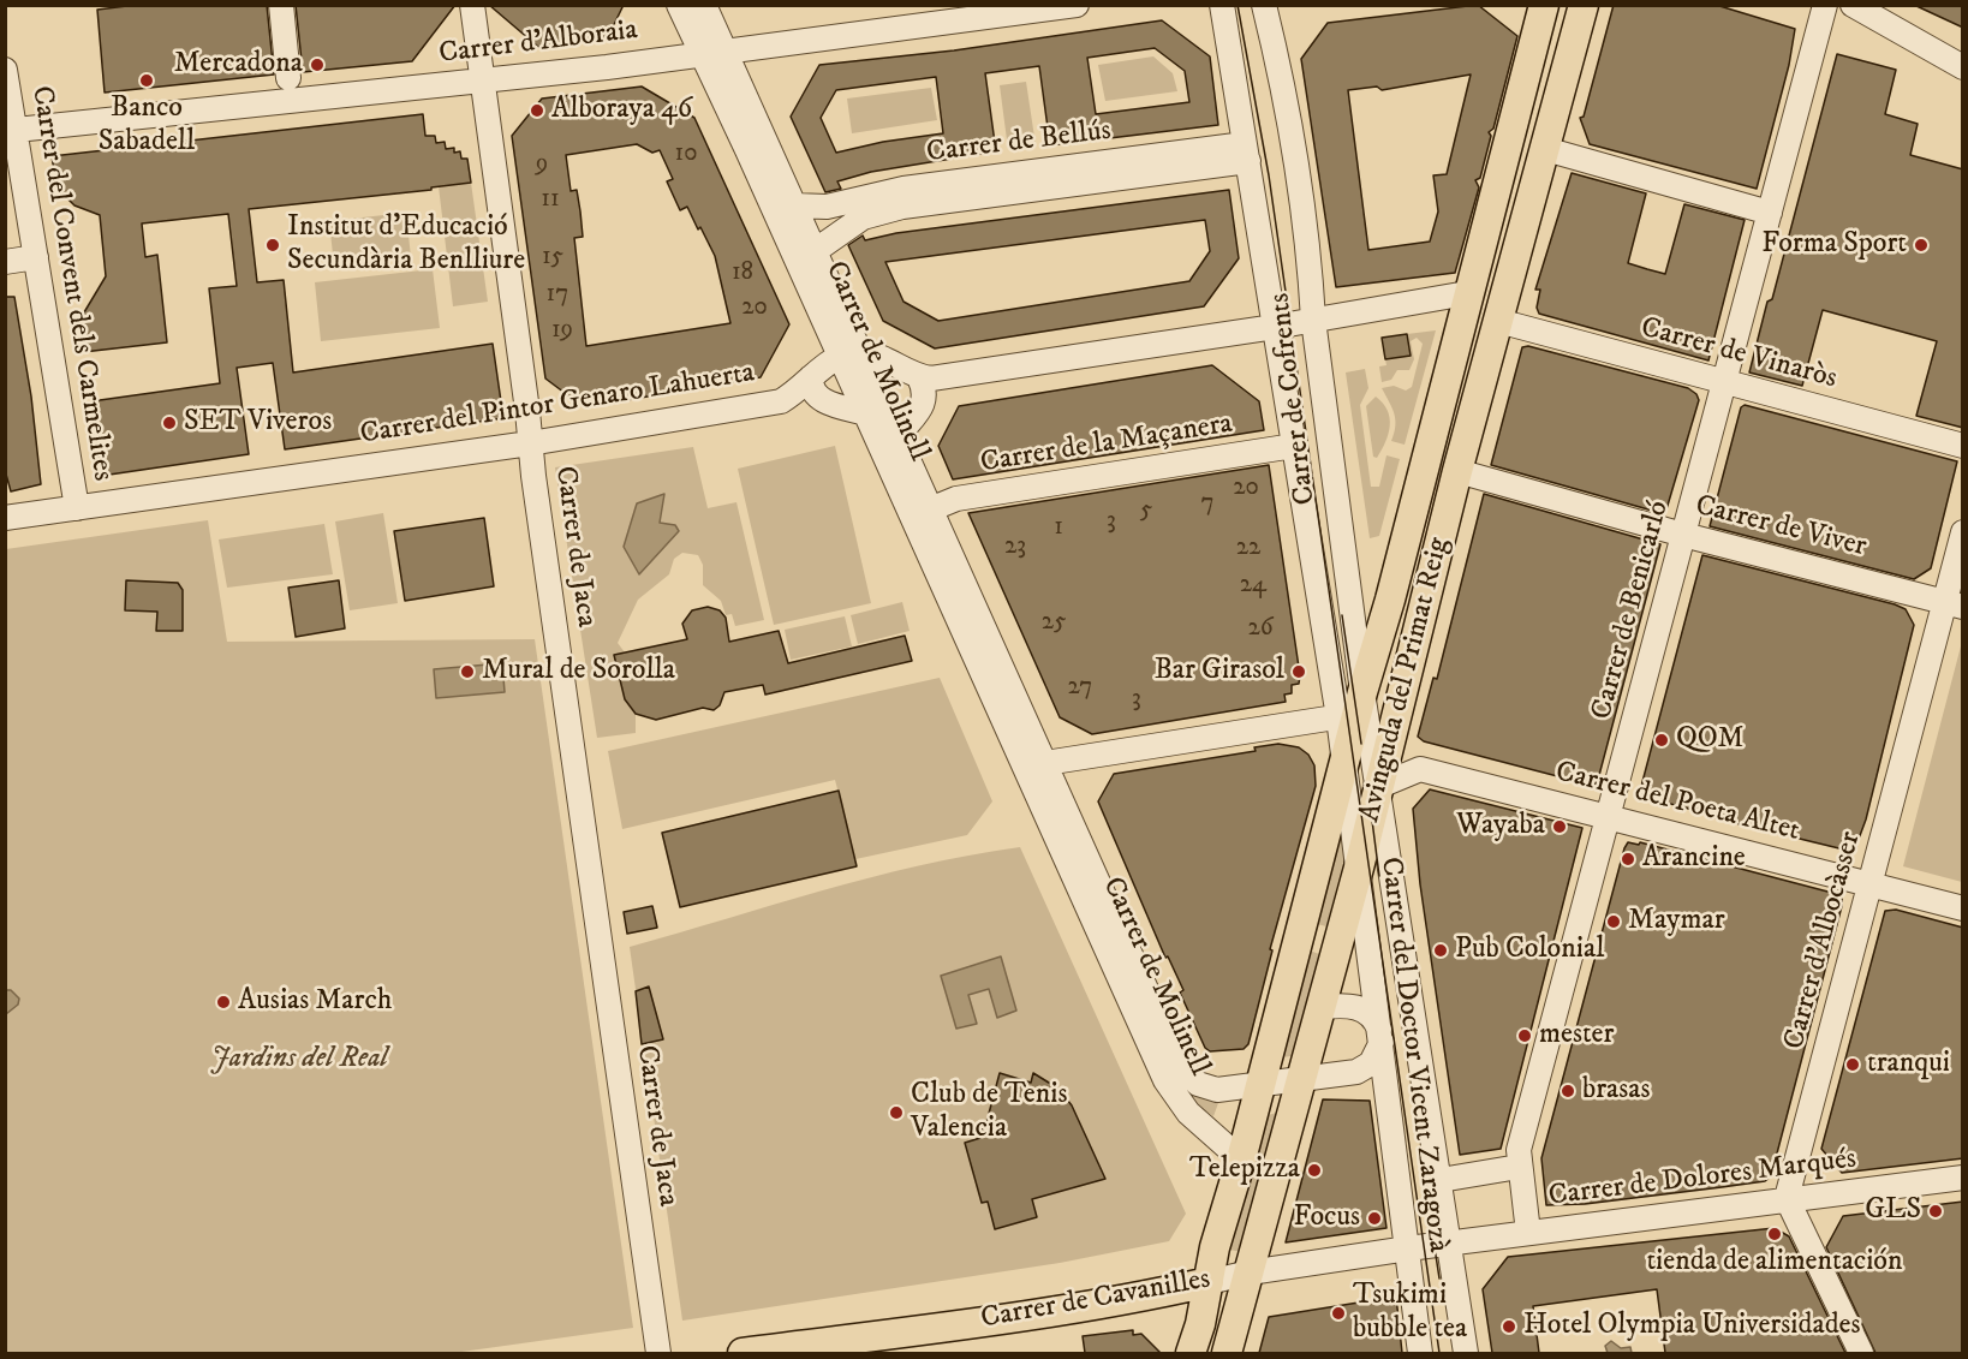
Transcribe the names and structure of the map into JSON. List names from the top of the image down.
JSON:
{
  "streets": {
    "main road": ["Avinguda del Primat Reig", "Carrer de Cavanilles"],
    "street": [
      "Carrer d'Alboraia",
      "Carrer de Bellús",
      "Carrer del Convent dels Carmelites",
      "Carrer de Vinaròs",
      "Carrer de Molinell",
      "Carrer de Cofrents",
      "Carrer del Pintor Genaro Lahuerta",
      "Carrer de la Maçanera",
      "Carrer de Viver",
      "Carrer de Jaca",
      "Carrer de Benicarló",
      "Carrer del Poeta Altet",
      "Carrer d'Albocàsser",
      "Carrer del Doctor Vicent Zaragozà",
      "Carrer de Dolores Marqués"
    ]
  },
  "crossings": [
    ["Carrer d'Alboraia", "Carrer del Convent dels Carmelites"],
    ["Carrer d'Alboraia", "Carrer de Molinell"],
    ["Carrer d'Alboraia", "Carrer de Jaca"],
    ["Carrer de Bellús", "Carrer de Molinell"],
    ["Carrer de Bellús", "Carrer de Cofrents"],
    ["Carrer del Convent dels Carmelites", "Carrer del Pintor Genaro Lahuerta"],
    ["Carrer de Vinaròs", "Carrer de Benicarló"],
    ["Carrer de Vinaròs", "Avinguda del Primat Reig"],
    ["Carrer de Molinell", "Carrer del Pintor Genaro Lahuerta"],
    ["Carrer de Molinell", "Carrer de la Maçanera"],
    ["Carrer de Molinell", "Avinguda del Primat Reig"],
    ["Carrer de Molinell", "Carrer del Doctor Vicent Zaragozà"],
    ["Carrer de Cofrents", "Carrer de la Maçanera"],
    ["Carrer de Cofrents", "Avinguda del Primat Reig"],
    ["Carrer de Cofrents", "Carrer del Poeta Altet"],
    ["Carrer de Cofrents", "Carrer del Doctor Vicent Zaragozà"],
    ["Carrer del Pintor Genaro Lahuerta", "Carrer de Jaca"],
    ["Carrer de Viver", "Carrer de Benicarló"],
    ["Carrer de Viver", "Avinguda del Primat Reig"],
    ["Carrer de Viver", "Carrer d'Albocàsser"],
    ["Carrer de Benicarló", "Carrer del Poeta Altet"],
    ["Carrer de Benicarló", "Carrer de Dolores Marqués"],
    ["Avinguda del Primat Reig", "Carrer del Poeta Altet"],
    ["Avinguda del Primat Reig", "Carrer del Doctor Vicent Zaragozà"],
    ["Avinguda del Primat Reig", "Carrer de Cavanilles"],
    ["Carrer del Poeta Altet", "Carrer d'Albocàsser"],
    ["Carrer del Poeta Altet", "Carrer del Doctor Vicent Zaragozà"],
    ["Carrer d'Albocàsser", "Carrer de Dolores Marqués"],
    ["Carrer del Doctor Vicent Zaragozà", "Carrer de Dolores Marqués"],
    ["Carrer del Doctor Vicent Zaragozà", "Carrer de Cavanilles"],
    ["Carrer de Dolores Marqués", "Carrer de Cavanilles"]
  ],
  "parks": ["Jardins del Real"],
  "places": [
    "Mercadona",
    "Banco Sabadell",
    "Alboraya 46",
    "Institut d'Educació Secundària Benlliure",
    "Forma Sport",
    "SET Viveros",
    "Mural de Sorolla",
    "Bar Girasol",
    "QOM",
    "Wayaba",
    "Arancine",
    "Maymar",
    "Pub Colonial",
    "Ausias March",
    "mester",
    "tranqui",
    "brasas",
    "Club de Tenis Valencia",
    "Telepizza",
    "GLS",
    "Focus",
    "tienda de alimentación",
    "Tsukimi bubble tea",
    "Hotel Olympia Universidades"
  ],
  "house_numbers": [
    "10",
    "9",
    "11",
    "15",
    "18",
    "17",
    "20",
    "19",
    "20",
    "7",
    "5",
    "3",
    "1",
    "23",
    "22",
    "24",
    "25",
    "26",
    "27",
    "3"
  ]
}
